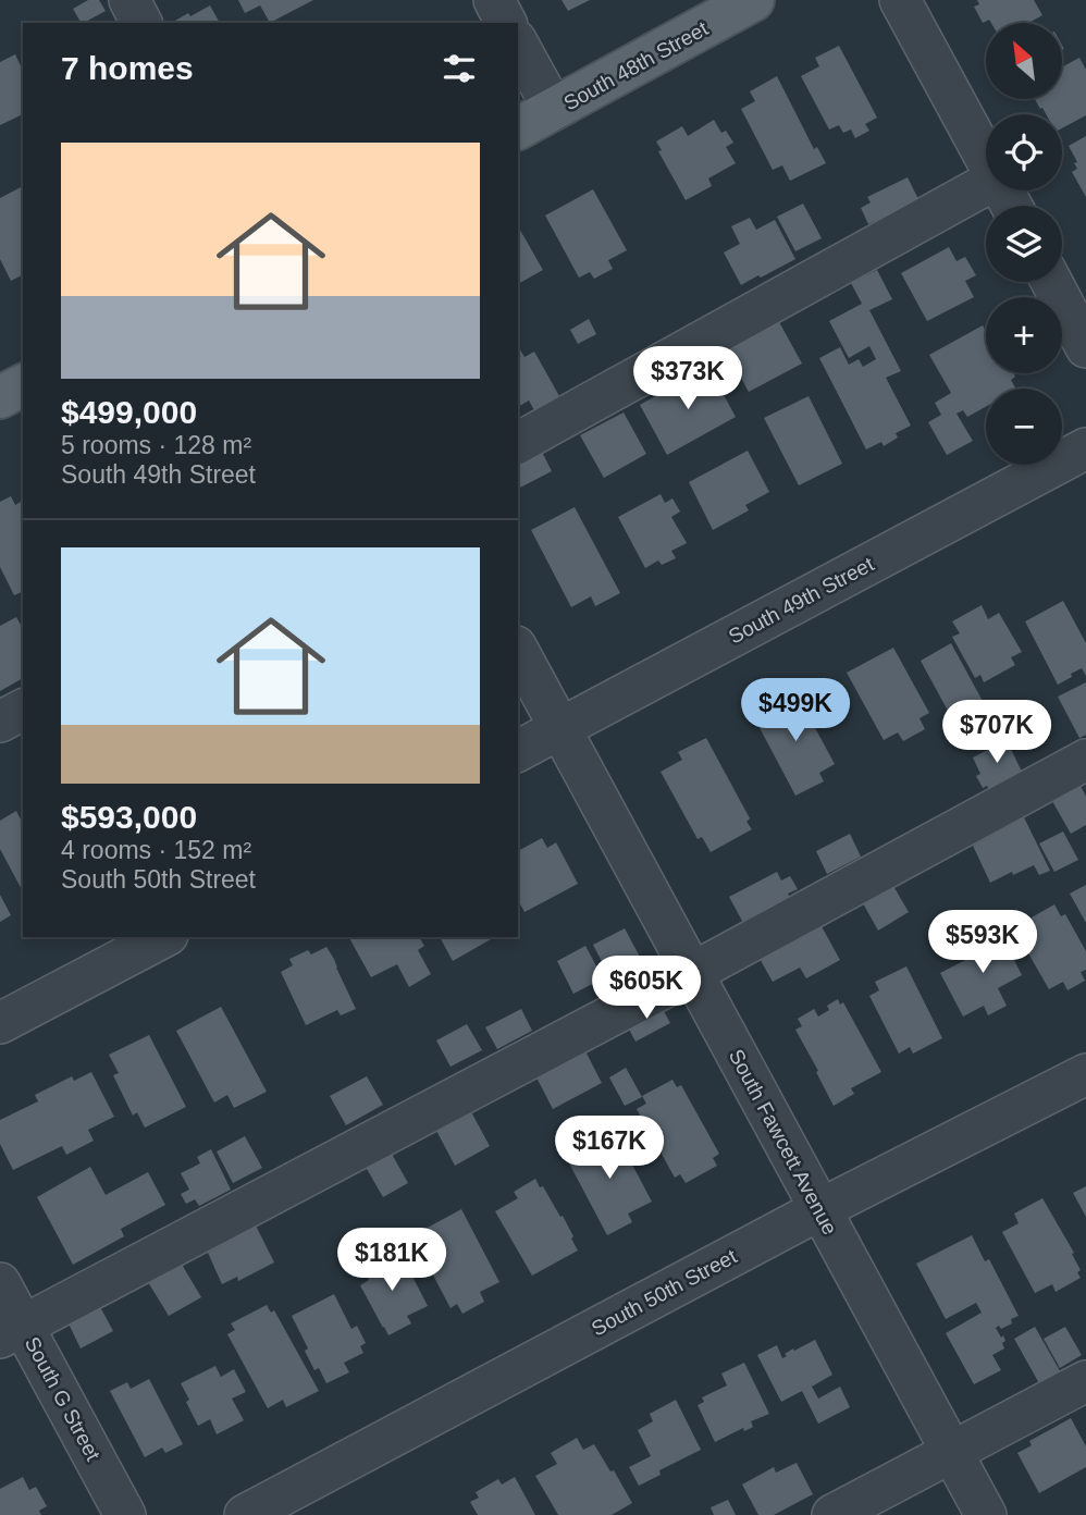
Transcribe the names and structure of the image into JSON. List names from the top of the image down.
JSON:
{
  "streets": {
    "main road": ["South 48th Street"],
    "street": [
      "South 49th Street",
      "South Fawcett Avenue",
      "South 50th Street",
      "South G Street"
    ]
  },
  "crossings": [
    ["South 49th Street", "South Fawcett Avenue"],
    ["South Fawcett Avenue", "South 50th Street"]
  ],
  "north": "top left",
  "page": {
    "map_buttons": ["+", "−"],
    "heading": "7 homes",
    "list": [
      {
        "name": "$499,000",
        "note": "5 rooms · 128 m² · South 49th Street"
      },
      {
        "name": "$593,000",
        "note": "4 rooms · 152 m² · South 50th Street"
      }
    ],
    "price": [
      "$373K",
      "$499K",
      "$707K",
      "$593K",
      "$605K",
      "$167K",
      "$181K"
    ]
  }
}
